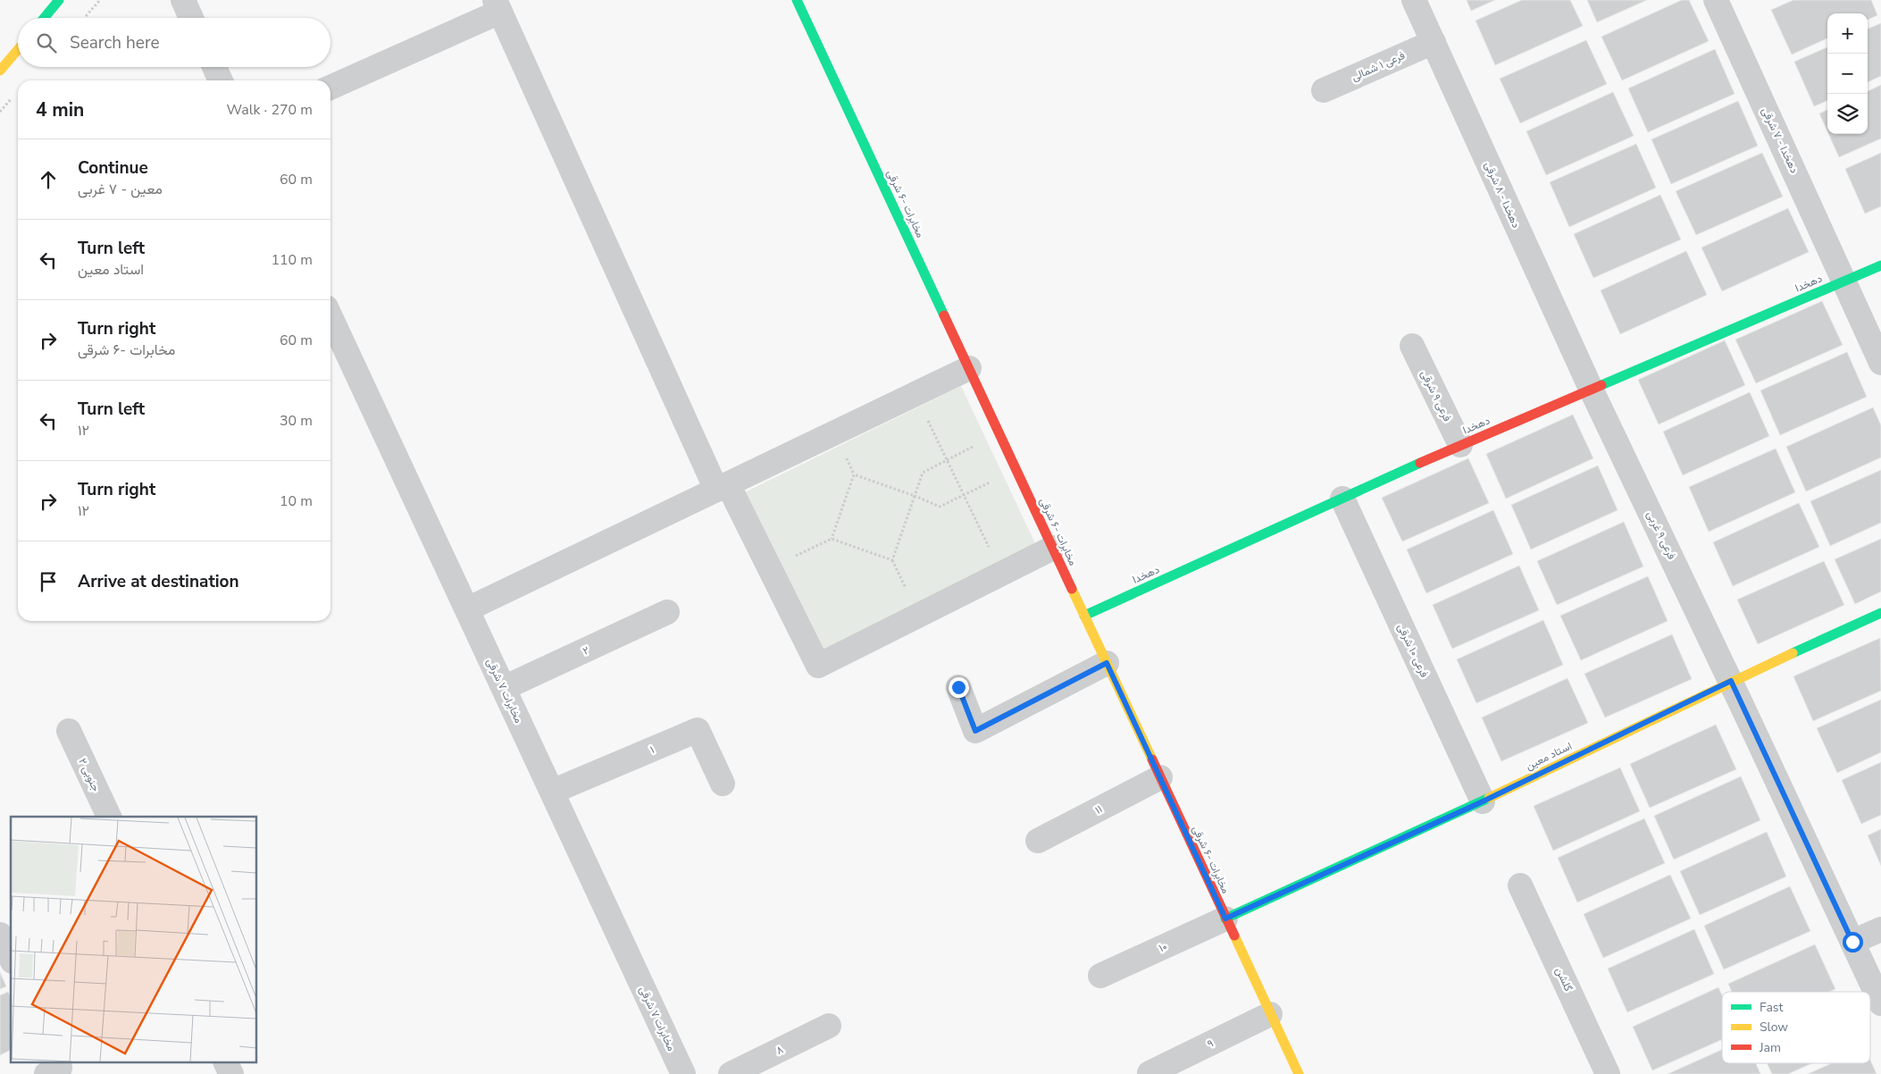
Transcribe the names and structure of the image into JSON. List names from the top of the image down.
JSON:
{
  "streets": {
    "street": [
      "فرعی ۱ شمالی",
      "دهخدا - ۷ شرقی",
      "دهخدا - ۸ شرقی",
      "مخابرات -۶ شرقی",
      "دهخدا",
      "فرعی ۹ شرقی",
      "فرعی ۹ غربی",
      "۲",
      "فرعی ۱۰ شرقی",
      "مخابرات ۷ شرقی",
      "۱",
      "استاد معین",
      "۲ جنوبی",
      "۱۱",
      "۱۰",
      "گلشن",
      "۹",
      "۸"
    ]
  },
  "crossings": [
    ["فرعی ۱ شمالی", "دهخدا - ۸ شرقی"],
    ["دهخدا - ۷ شرقی", "دهخدا"],
    ["دهخدا - ۸ شرقی", "دهخدا"],
    ["دهخدا - ۸ شرقی", "فرعی ۹ غربی"],
    ["مخابرات -۶ شرقی", "دهخدا"],
    ["مخابرات -۶ شرقی", "استاد معین"],
    ["مخابرات -۶ شرقی", "۱۱"],
    ["مخابرات -۶ شرقی", "۱۰"],
    ["مخابرات -۶ شرقی", "۹"],
    ["دهخدا", "فرعی ۹ شرقی"],
    ["دهخدا", "فرعی ۹ غربی"],
    ["دهخدا", "فرعی ۱۰ شرقی"],
    ["فرعی ۹ غربی", "استاد معین"],
    ["۲", "مخابرات ۷ شرقی"],
    ["فرعی ۱۰ شرقی", "استاد معین"],
    ["مخابرات ۷ شرقی", "۱"],
    ["استاد معین", "۱۰"]
  ],
  "legend": ["Fast", "Slow", "Jam"],
  "page": {
    "map_buttons": ["+", "−"],
    "search": "Search here",
    "heading": ["4 min", "Walk · 270 m"],
    "list": [
      ["Continue", "معین - ۷ غربی", "60 m"],
      ["Turn left", "استاد معین", "110 m"],
      ["Turn right", "مخابرات -۶ شرقی", "60 m"],
      ["Turn left", "۱۲", "30 m"],
      ["Turn right", "۱۲", "10 m"],
      "Arrive at destination"
    ]
  }
}
